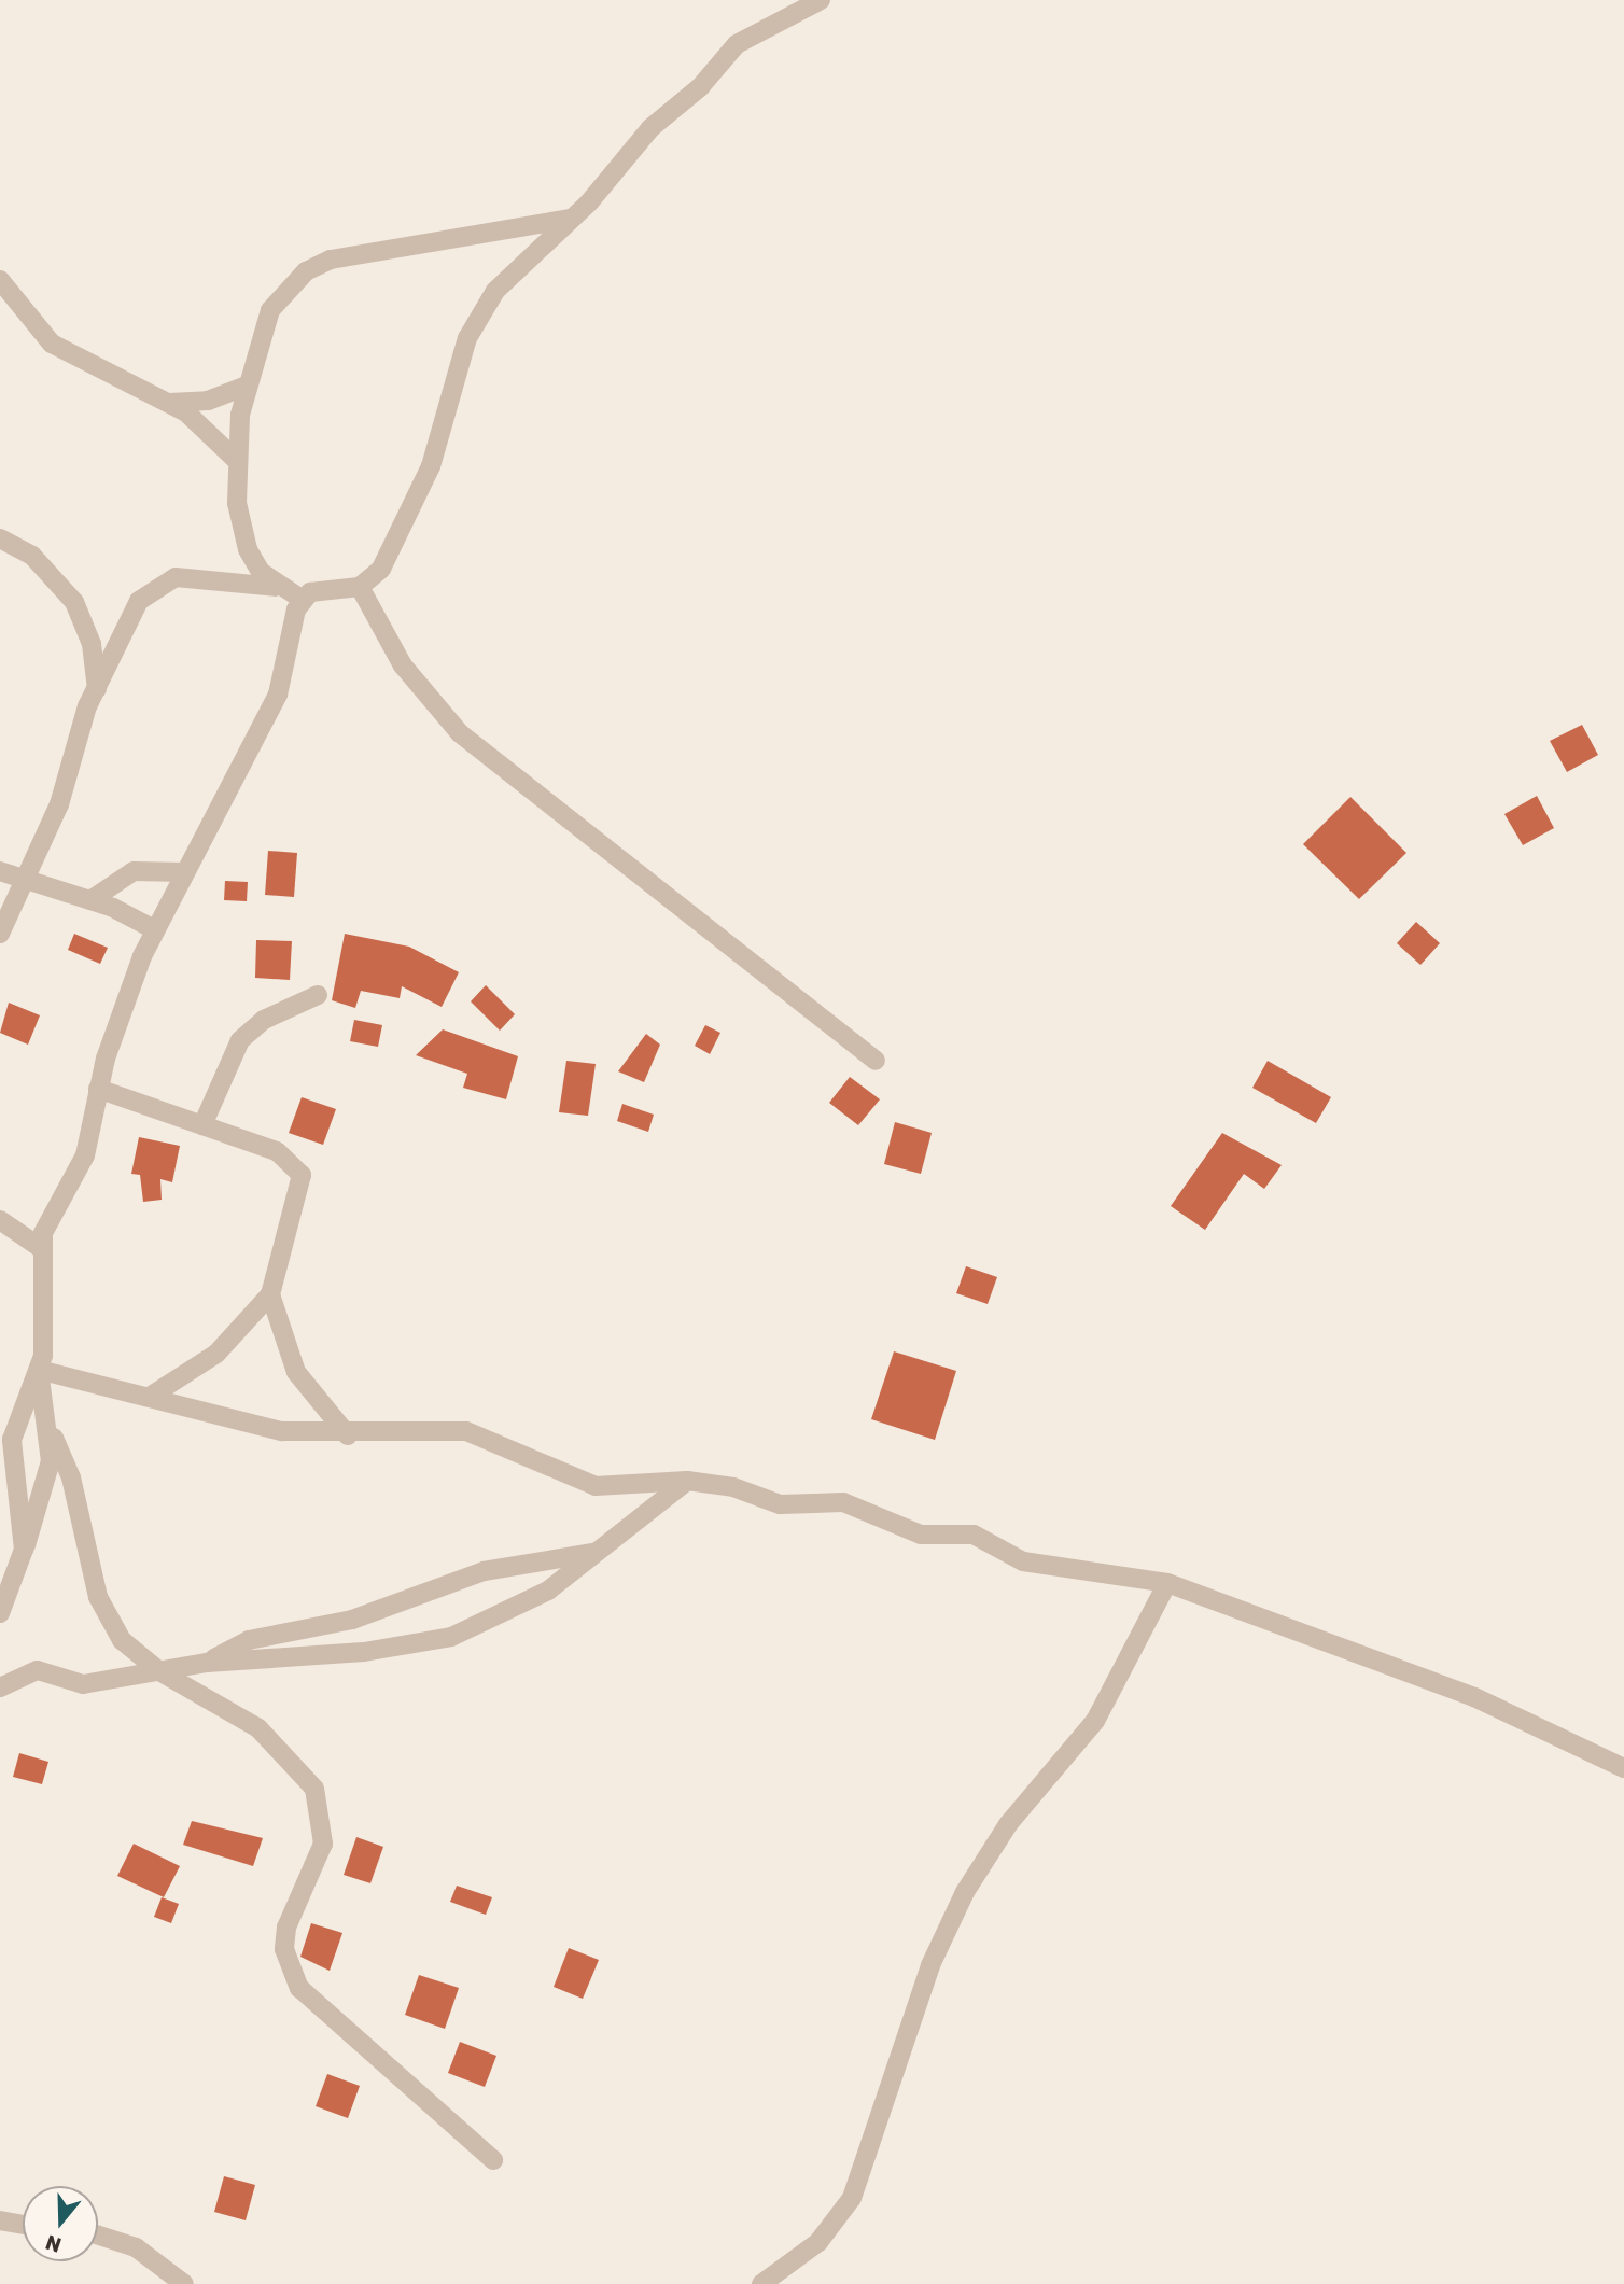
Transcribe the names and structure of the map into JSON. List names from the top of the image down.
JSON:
{
  "north": "bottom"
}
